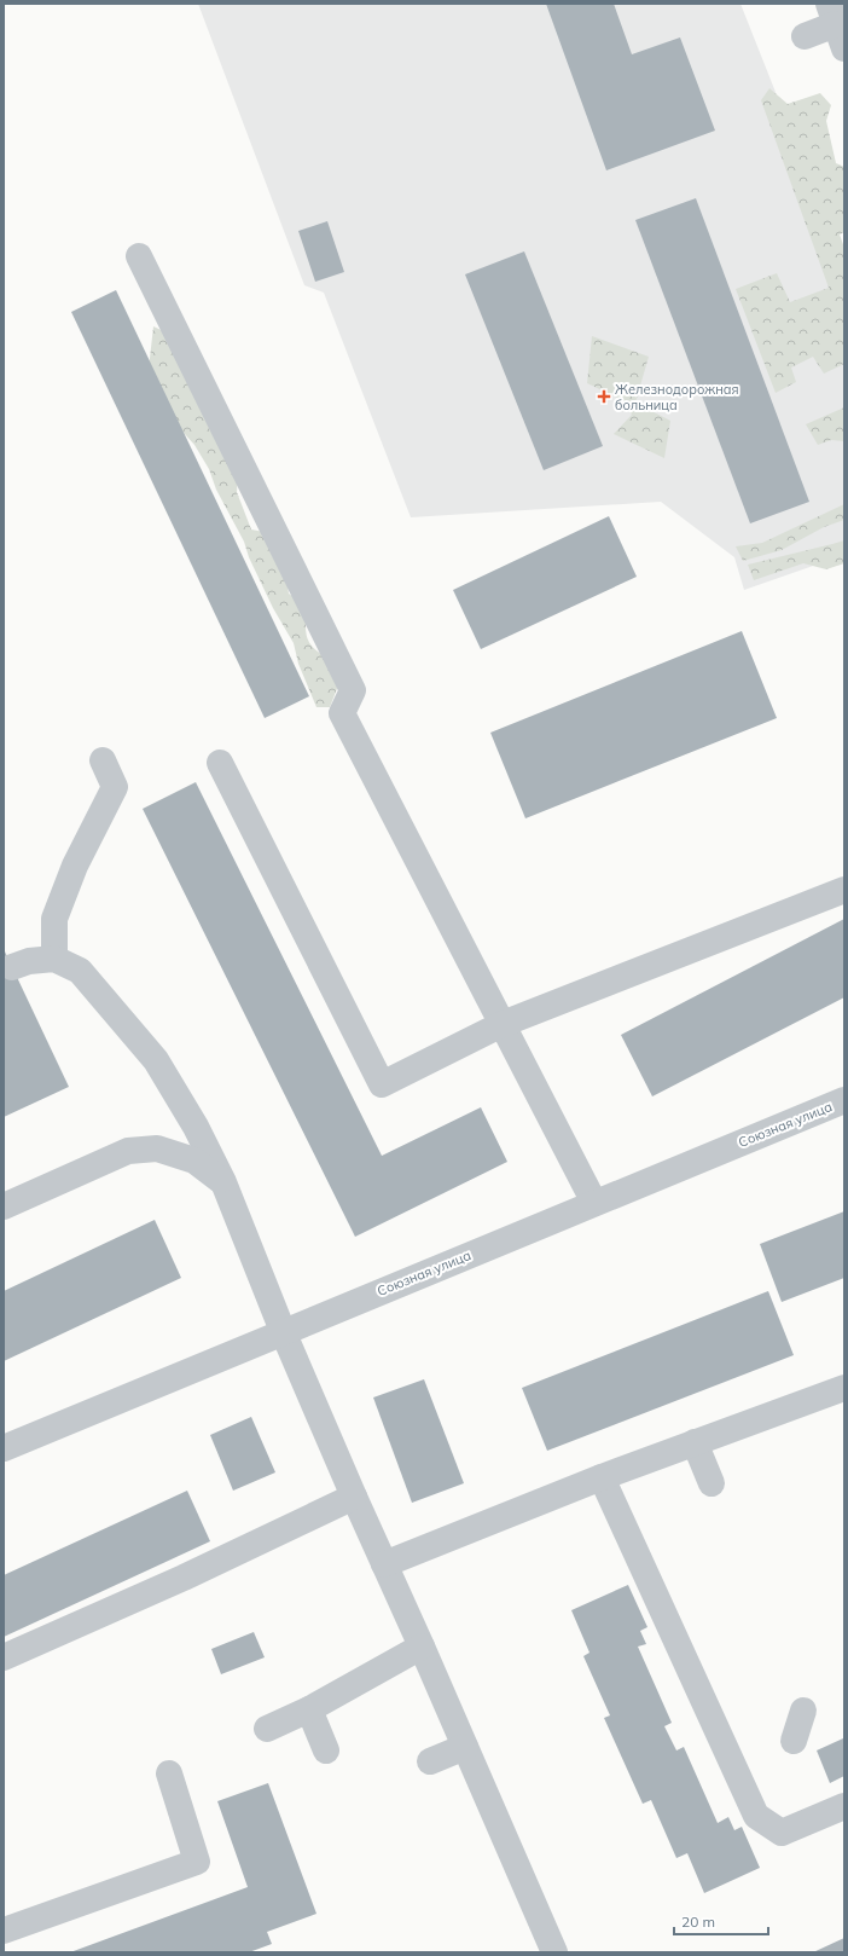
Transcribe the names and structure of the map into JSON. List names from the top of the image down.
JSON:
{
  "streets": {
    "street": ["Союзная улица"]
  },
  "places": {
    "health": ["Железнодорожная больница"]
  },
  "scale_bar": "20 m"
}
